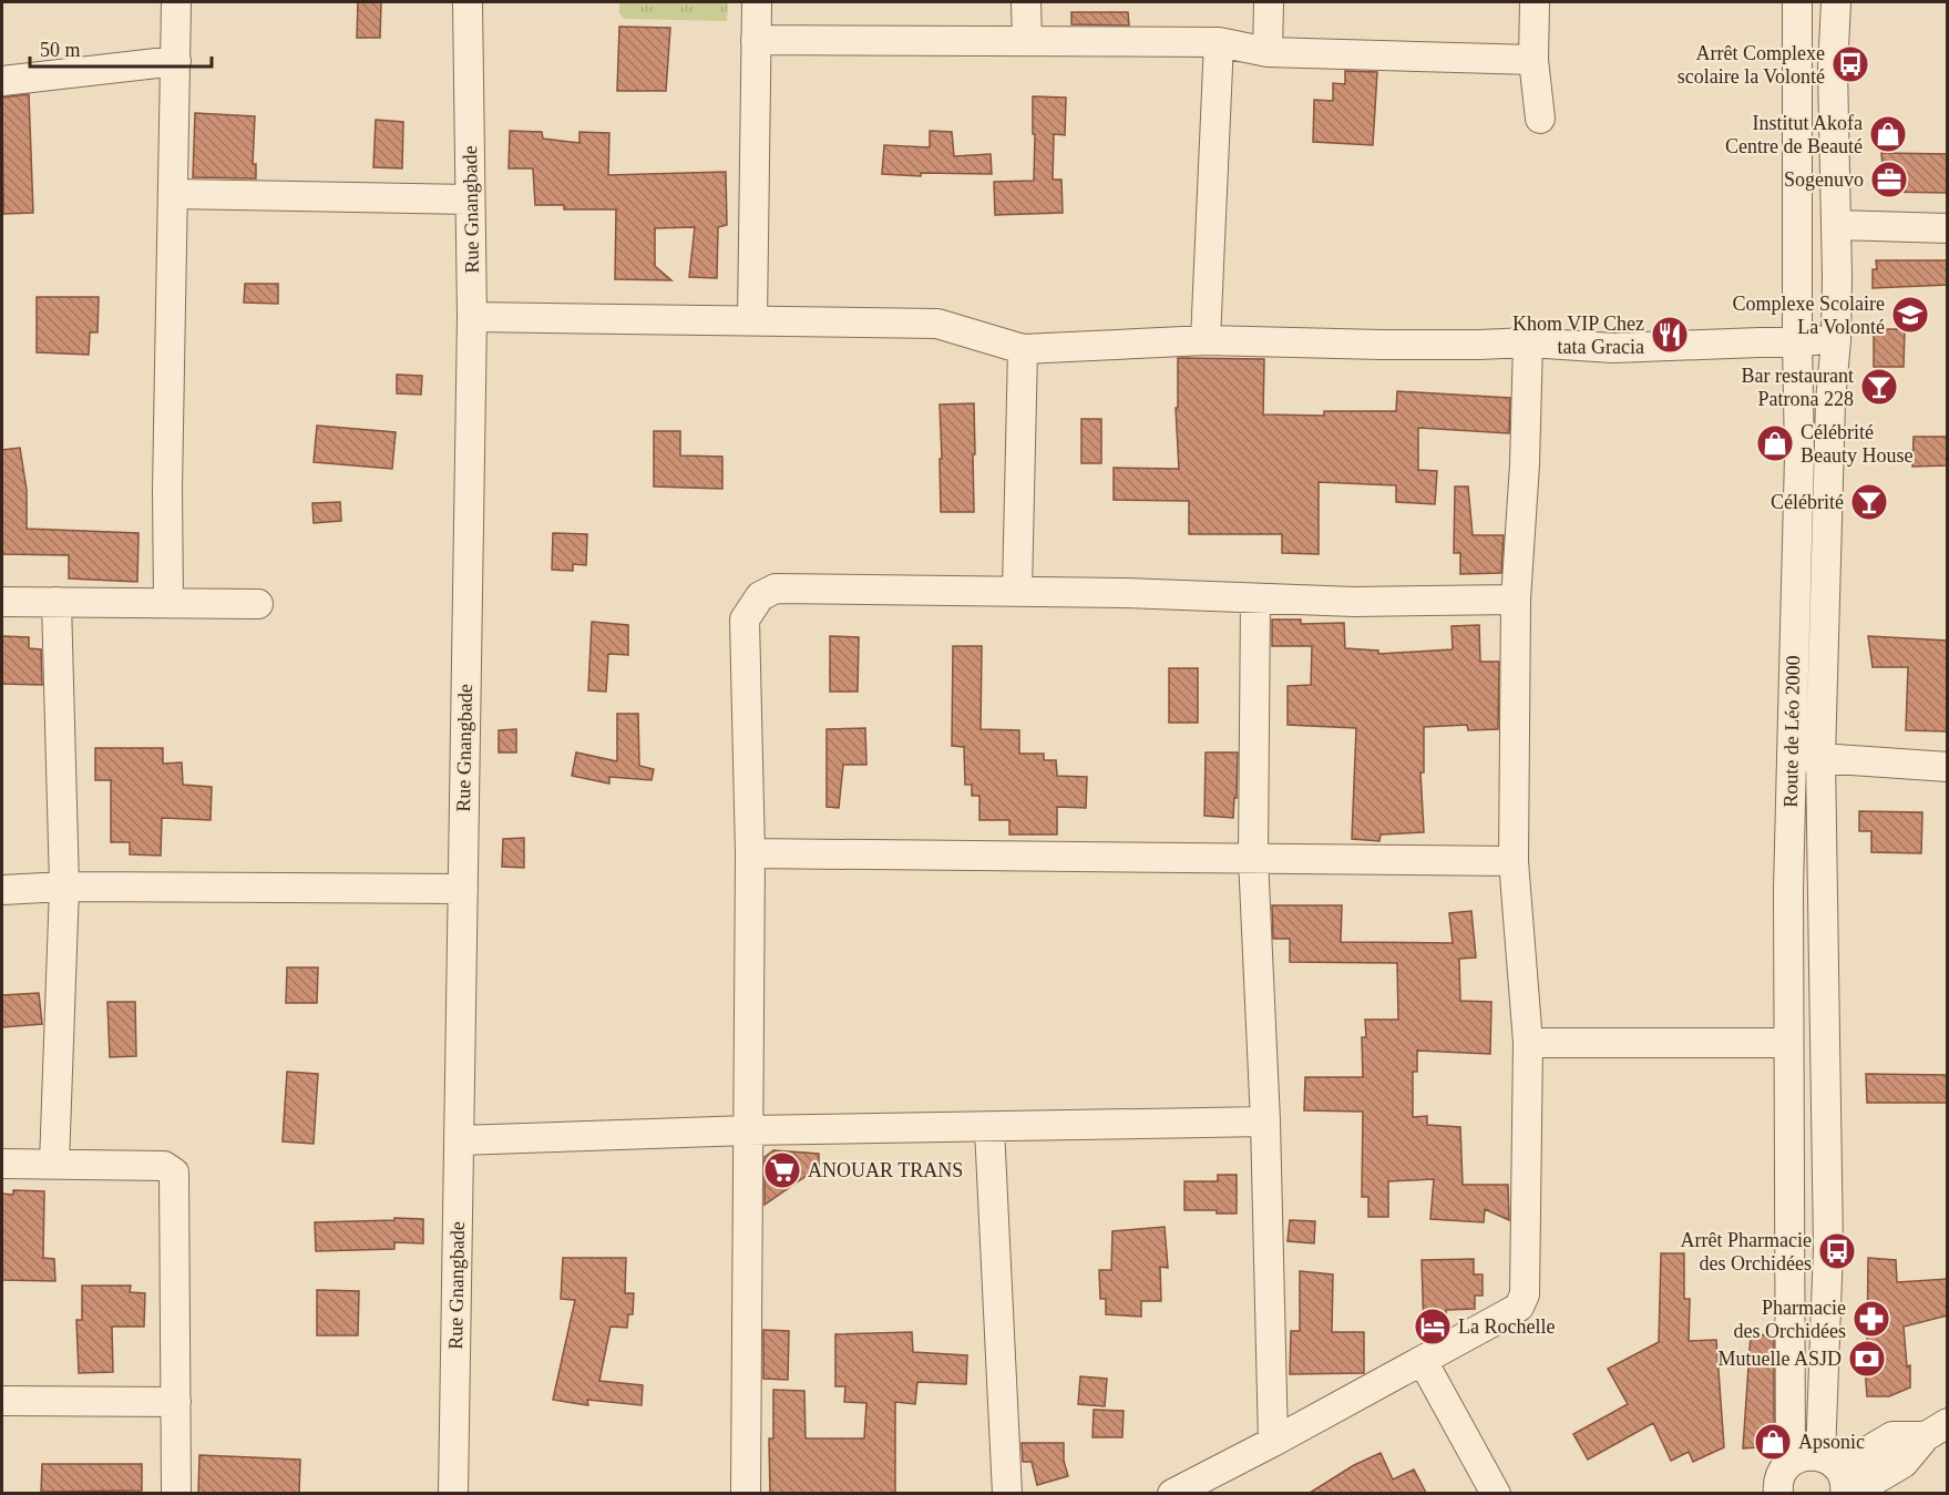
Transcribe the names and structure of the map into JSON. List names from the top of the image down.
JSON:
{
  "streets": {
    "street": ["Rue Gnangbade", "Route de Léo 2000"]
  },
  "places": {
    "bus stop": ["Arrêt Complexe scolaire la Volonté", "Arrêt Pharmacie des Orchidées"],
    "shop": ["Institut Akofa Centre de Beauté", "Célébrité Beauty House", "Apsonic"],
    "office": ["Sogenuvo"],
    "school or university": ["Complexe Scolaire La Volonté"],
    "restaurant": ["Khom VIP Chez tata Gracia"],
    "bar": ["Bar restaurant Patrona 228", "Célébrité"],
    "supermarket": ["ANOUAR TRANS"],
    "pharmacy": ["Pharmacie des Orchidées"],
    "hotel": ["La Rochelle"],
    "bank": ["Mutuelle ASJD"]
  },
  "scale_bar": "50 m"
}
